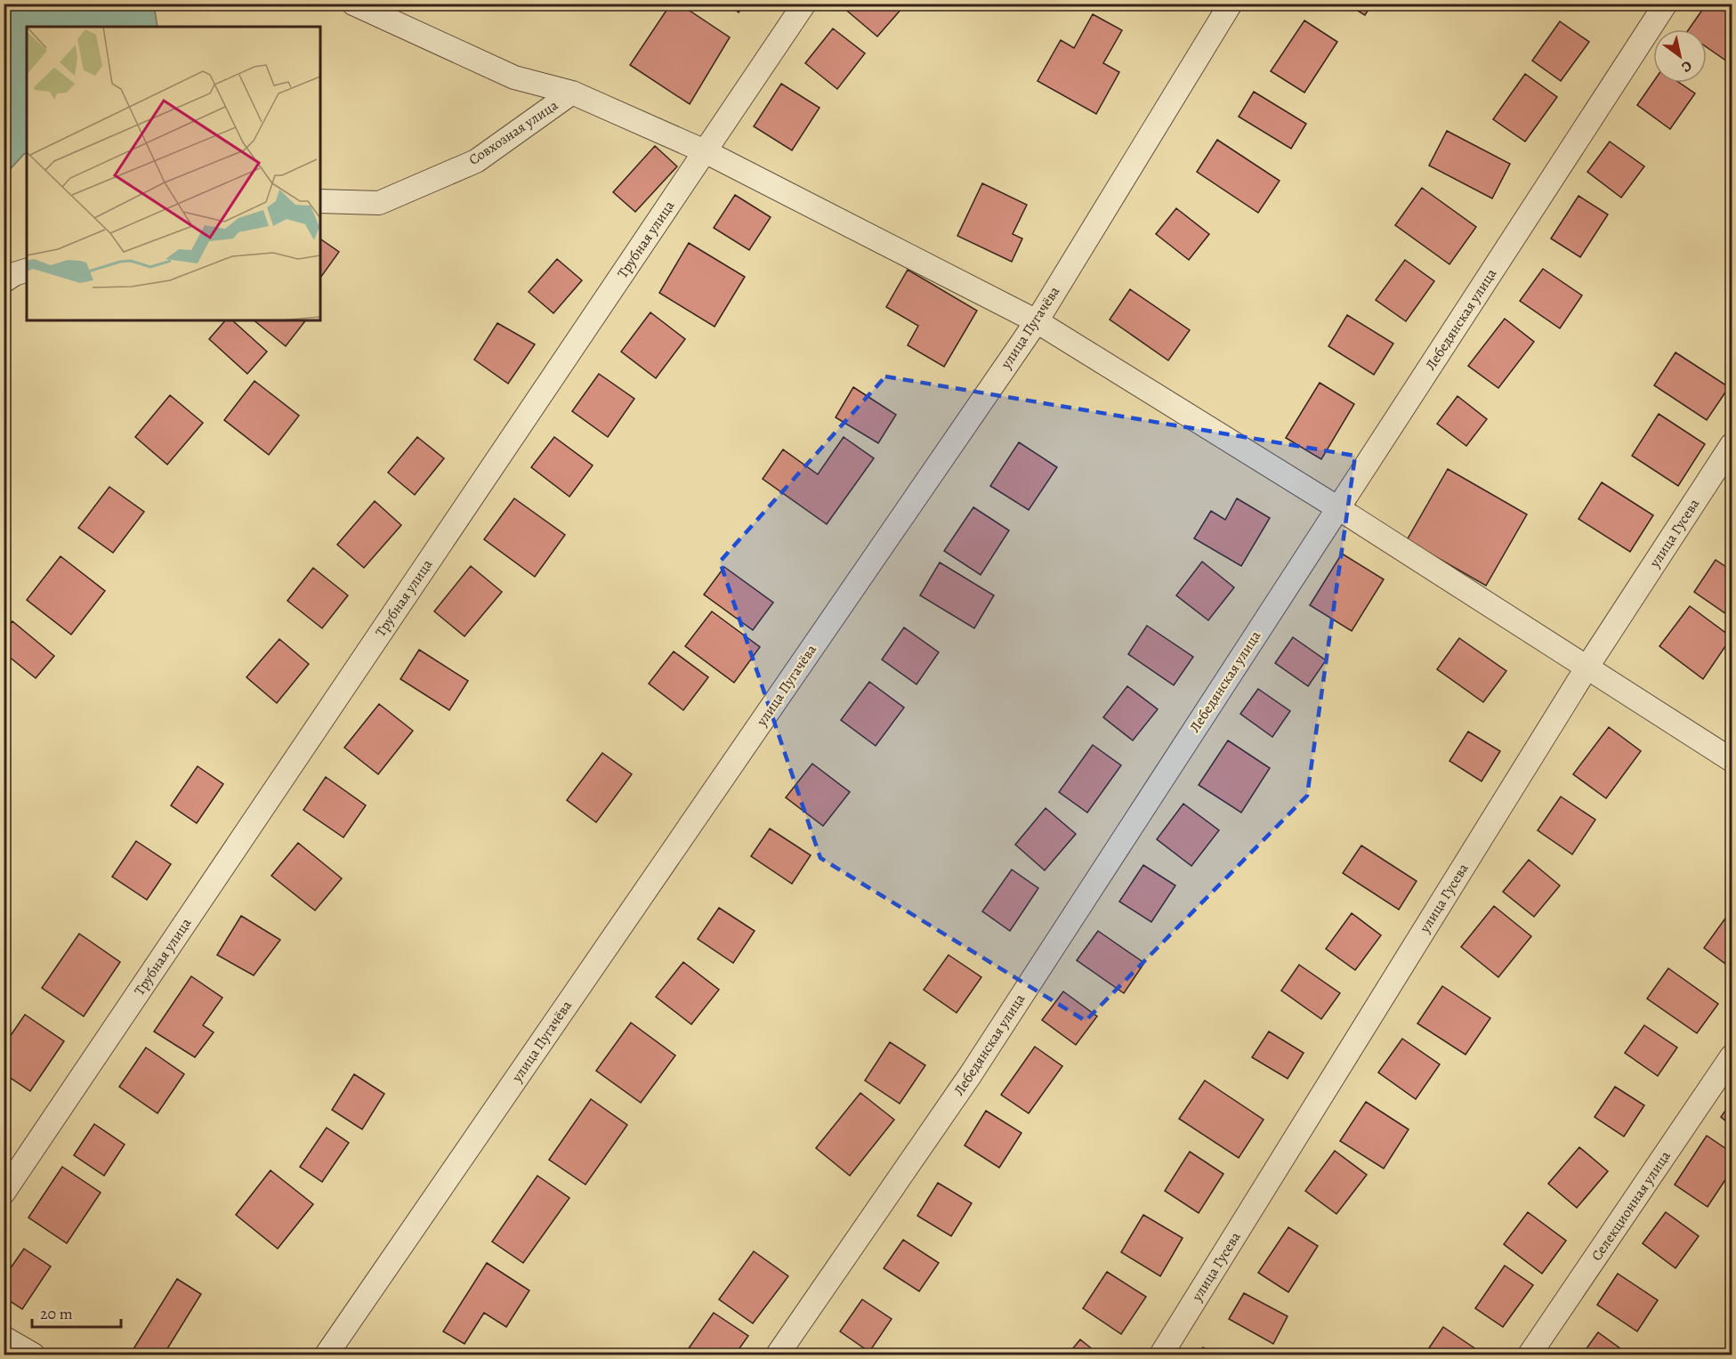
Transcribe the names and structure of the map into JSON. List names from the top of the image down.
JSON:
{
  "streets": {
    "street": [
      "Совхозная улица",
      "Трубная улица",
      "Лебедянская улица",
      "улица Пугачёва",
      "улица Гусева",
      "Селекционная улица"
    ]
  },
  "scale_bar": "20 m",
  "north": "bottom right"
}
